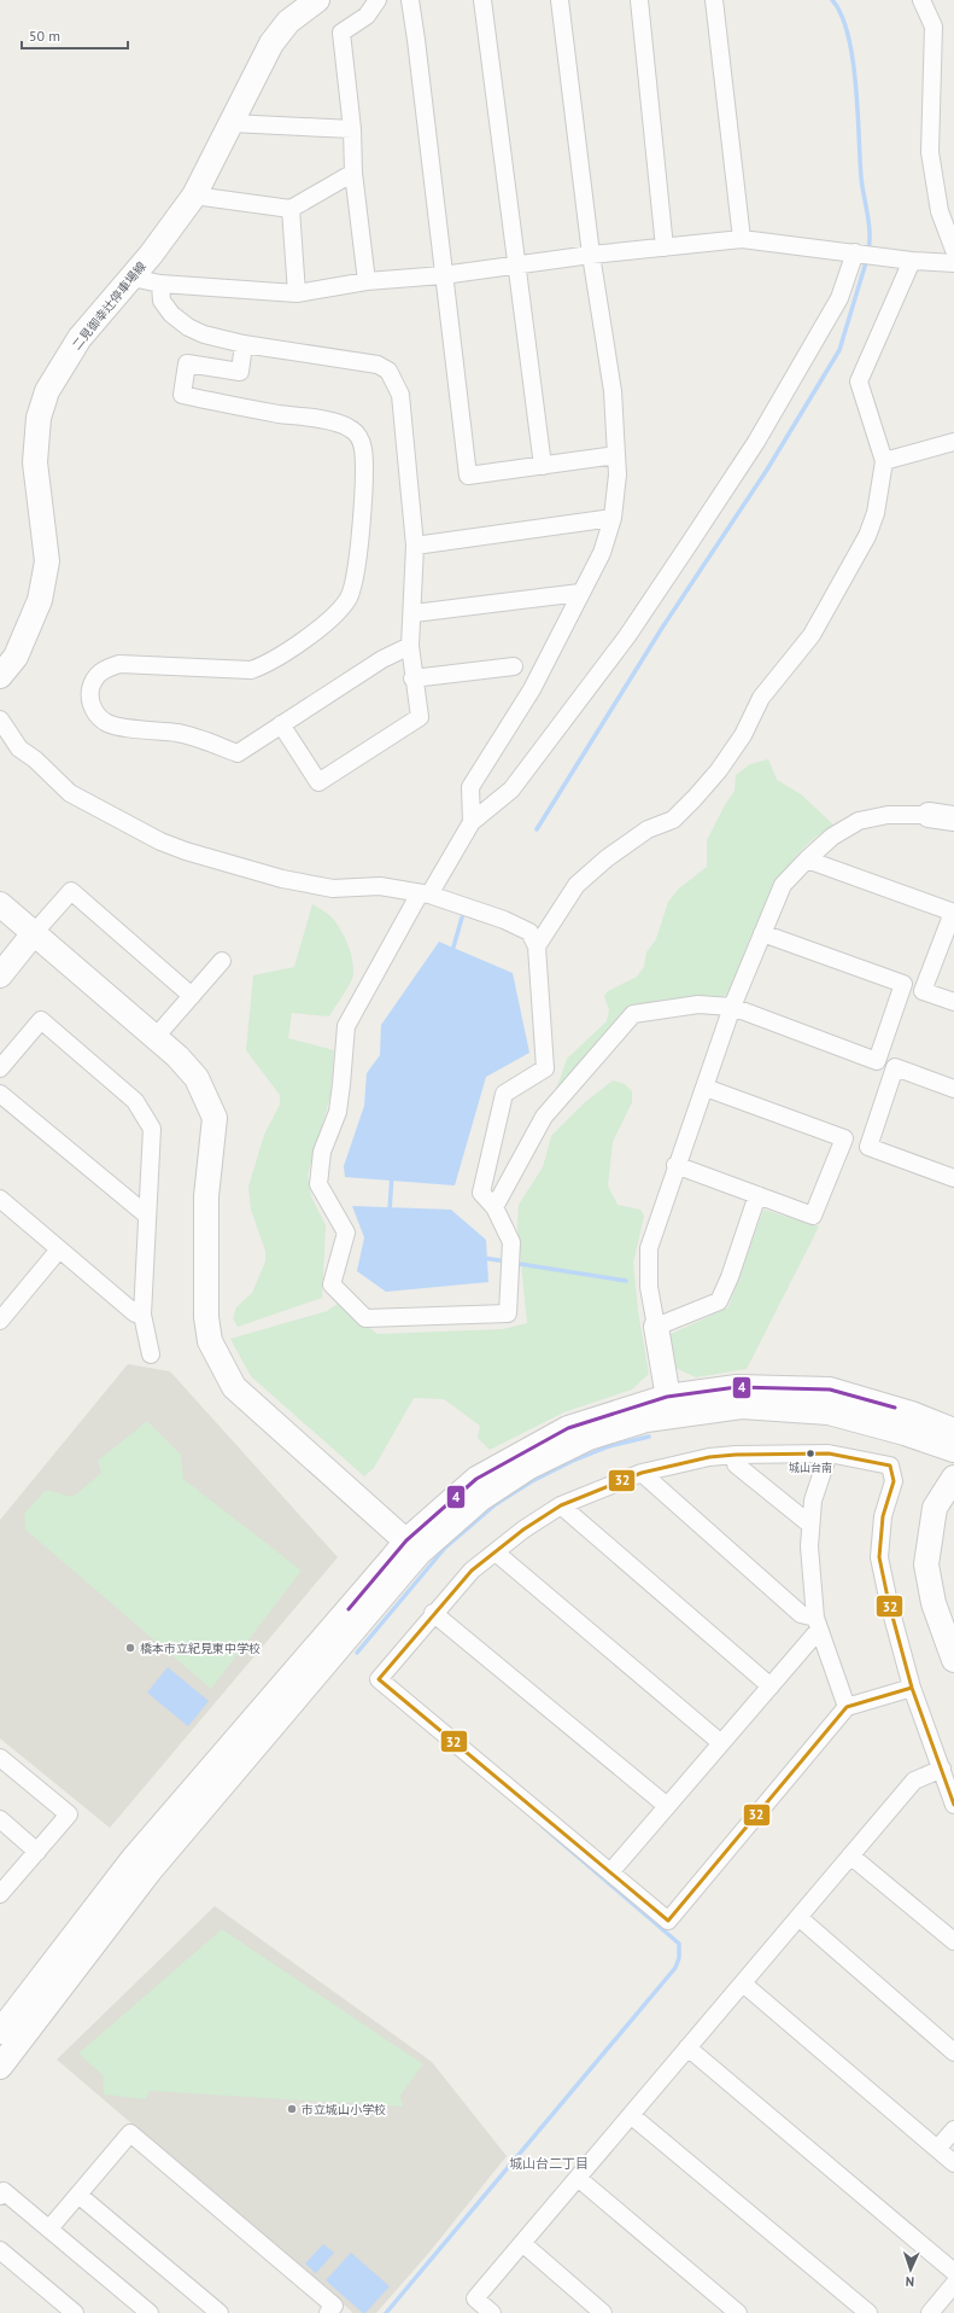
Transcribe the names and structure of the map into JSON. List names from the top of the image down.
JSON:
{
  "streets": {
    "street": ["二見御幸辻停車場線"]
  },
  "districts": ["城山台二丁目"],
  "places": ["城山台南", "橋本市立紀見東中学校", "市立城山小学校"],
  "lines": ["transit line 4", "transit line 32"],
  "scale_bar": "50 m",
  "north": "bottom"
}
